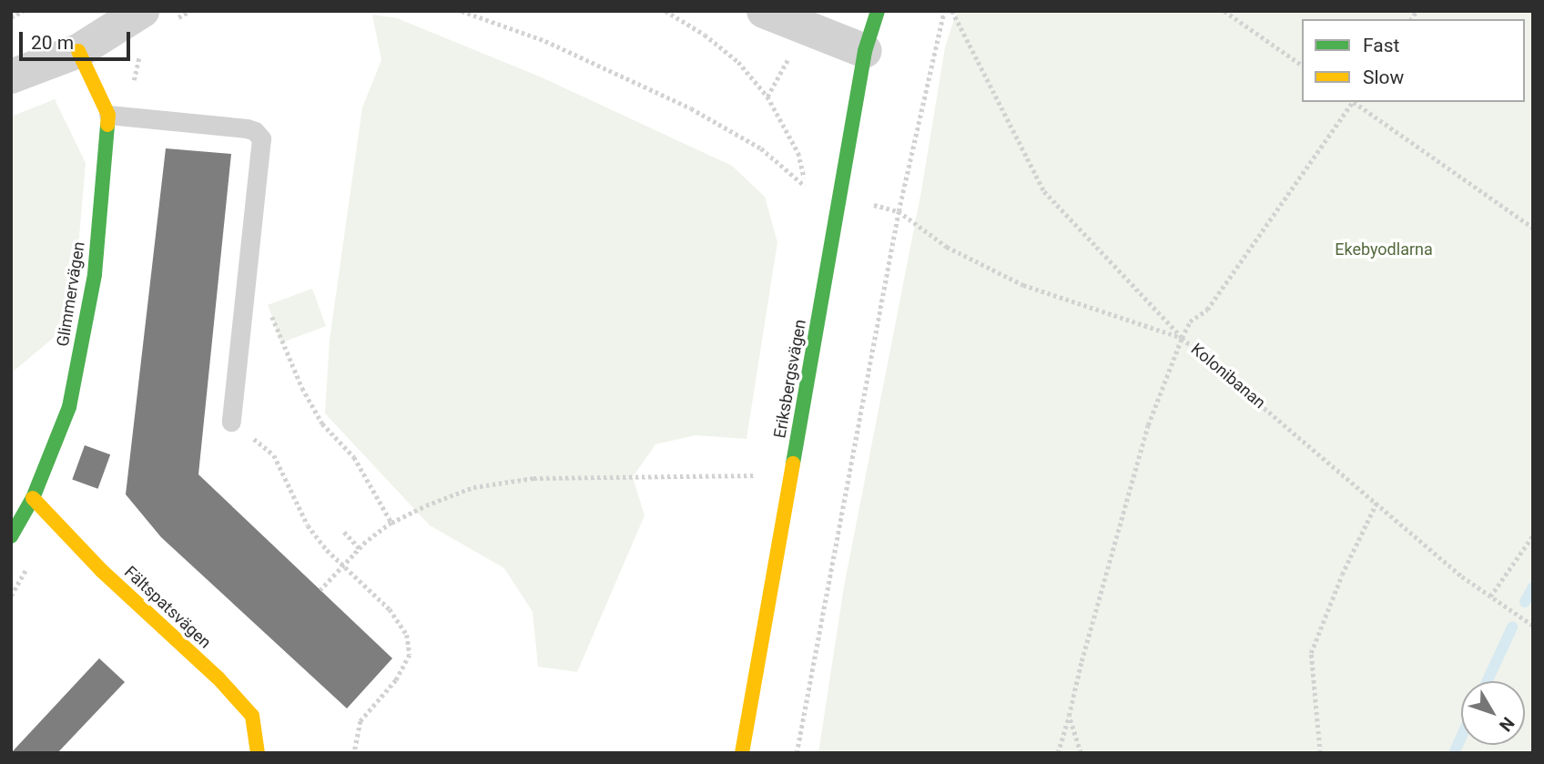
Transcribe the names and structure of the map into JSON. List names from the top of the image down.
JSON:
{
  "streets": {
    "street": ["Glimmervägen", "Eriksbergsvägen", "Fältspatsvägen"],
    "path": ["Kolonibanan"]
  },
  "crossings": [
    ["Glimmervägen", "Fältspatsvägen"],
    ["Kolonibanan", "Eriksbergsvägen"]
  ],
  "parks": ["Ekebyodlarna"],
  "legend": ["Fast", "Slow"],
  "scale_bar": "20 m",
  "north": "bottom right"
}
